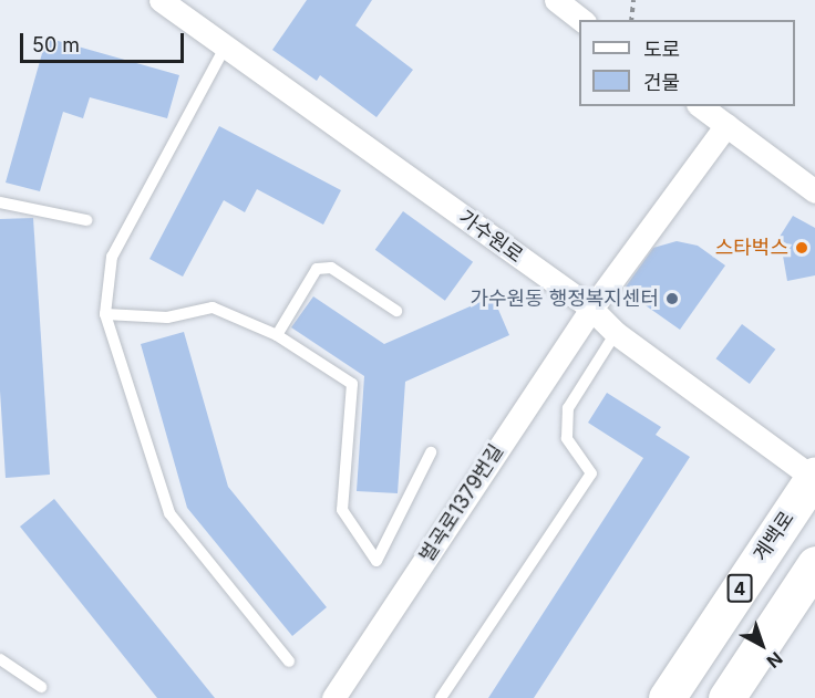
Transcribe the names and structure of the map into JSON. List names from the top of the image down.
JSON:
{
  "streets": {
    "main road": ["계백로", "4"],
    "street": ["가수원로", "벌곡로1379번길"]
  },
  "crossings": [
    ["가수원로", "벌곡로1379번길"],
    ["가수원로", "계백로"]
  ],
  "places": ["스타벅스", "가수원동 행정복지센터"],
  "legend": ["도로", "건물"],
  "scale_bar": "50 m",
  "north": "bottom right"
}
